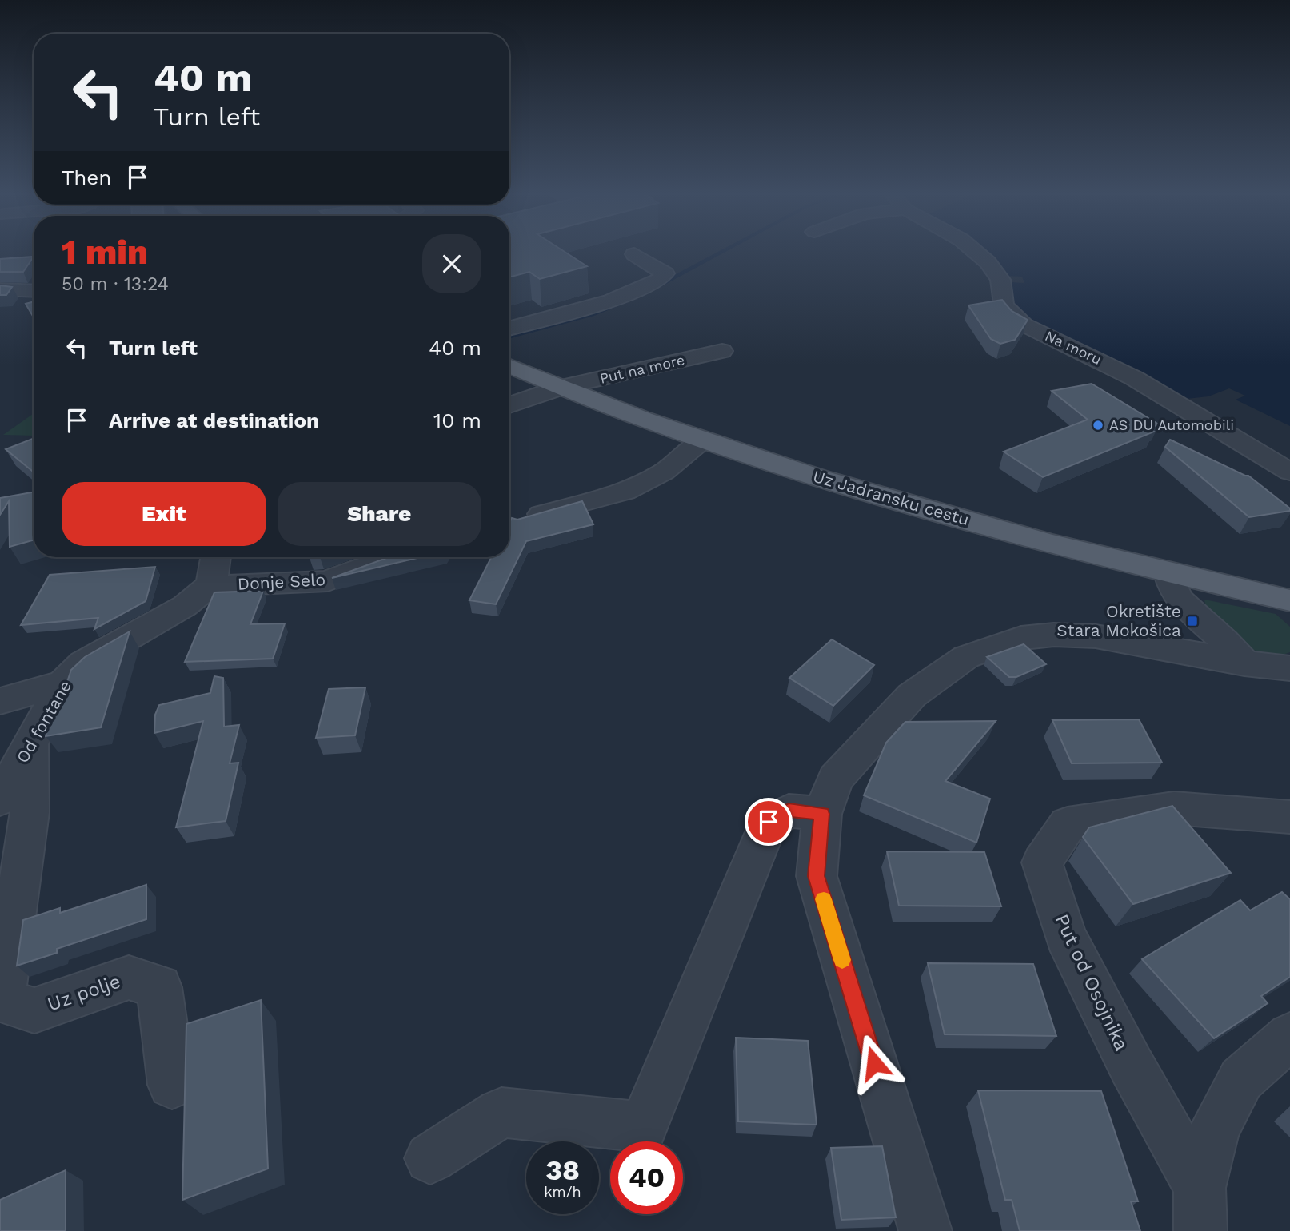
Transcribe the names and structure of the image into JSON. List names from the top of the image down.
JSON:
{
  "streets": {
    "main road": ["Uz Jadransku cestu"],
    "street": [
      "Na moru",
      "Put na more",
      "Donje Selo",
      "Od fontane",
      "Put od Osojnika",
      "Uz polje"
    ]
  },
  "crossings": [
    ["Put na more", "Uz Jadransku cestu"],
    ["Donje Selo", "Od fontane"],
    ["Od fontane", "Uz polje"]
  ],
  "places": {
    "other": ["AS DU Automobili"],
    "transit": ["Okretište Stara Mokošica"]
  },
  "page": {
    "turn": ["40 m", "Turn left"],
    "then": "Then",
    "heading": ["1 min", "50 m · 13:24"],
    "list": [
      {
        "name": "Turn left",
        "value": "40 m"
      },
      {
        "name": "Arrive at destination",
        "value": "10 m"
      }
    ],
    "buttons": ["Exit", "Share"],
    "speed": "38 km/h",
    "limit": "40"
  }
}
